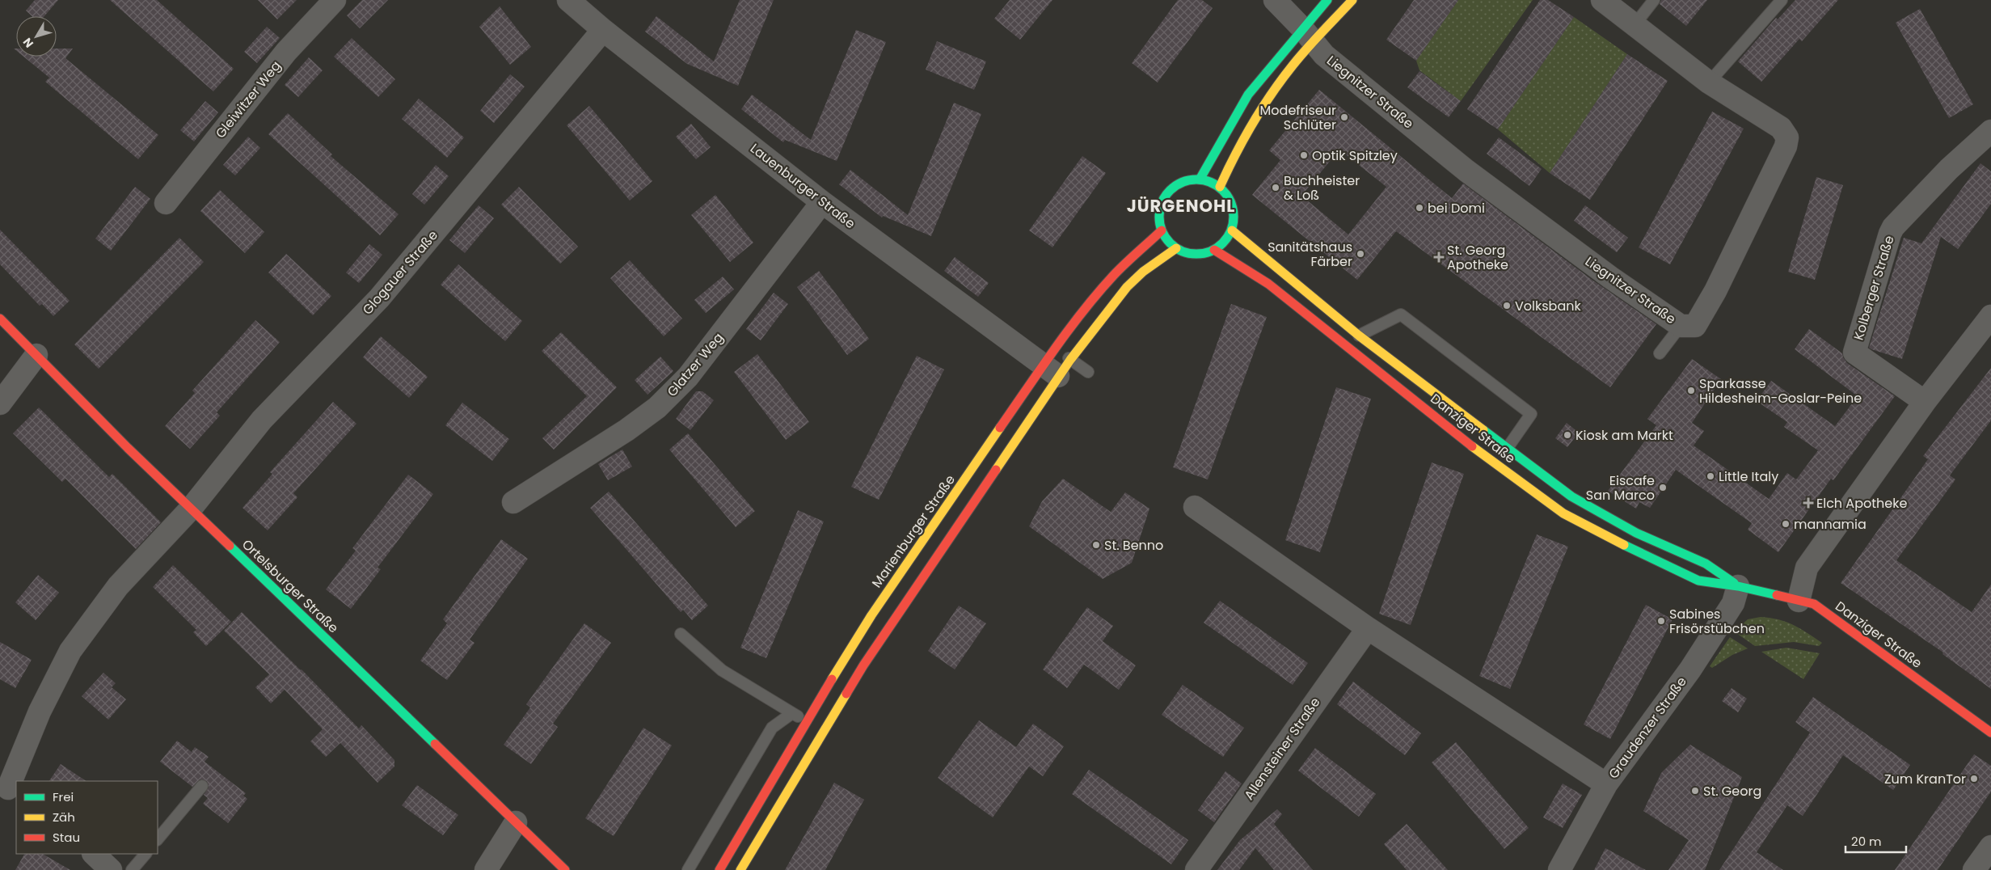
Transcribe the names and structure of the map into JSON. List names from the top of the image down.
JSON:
{
  "streets": {
    "street": [
      "Liegnitzer Straße",
      "Gleiwitzer Weg",
      "Lauenburger Straße",
      "Glogauer Straße",
      "Kolberger Straße",
      "Glatzer Weg",
      "Danziger Straße",
      "Marienburger Straße",
      "Ortelsburger Straße",
      "Graudenzer Straße",
      "Allensteiner Straße"
    ]
  },
  "crossings": [
    ["Lauenburger Straße", "Glogauer Straße"],
    ["Lauenburger Straße", "Glatzer Weg"],
    ["Lauenburger Straße", "Marienburger Straße"],
    ["Glogauer Straße", "Ortelsburger Straße"],
    ["Danziger Straße", "Marienburger Straße"],
    ["Danziger Straße", "Graudenzer Straße"]
  ],
  "districts": ["JÜRGENOHL"],
  "places": {
    "other": [
      "Modefriseur Schlüter",
      "Optik Spitzley",
      "Buchheister & Loß",
      "bei Domi",
      "Sanitätshaus Färber",
      "Volksbank",
      "Sparkasse Hildesheim-Goslar-Peine",
      "Kiosk am Markt",
      "Little Italy",
      "Eiscafe San Marco",
      "mannamia",
      "St. Benno",
      "Sabines Frisörstübchen",
      "Zum KranTor",
      "St. Georg"
    ],
    "health": ["St. Georg Apotheke", "Elch Apotheke"]
  },
  "legend": ["Frei", "Zäh", "Stau"],
  "scale_bar": "20 m",
  "north": "bottom left"
}
